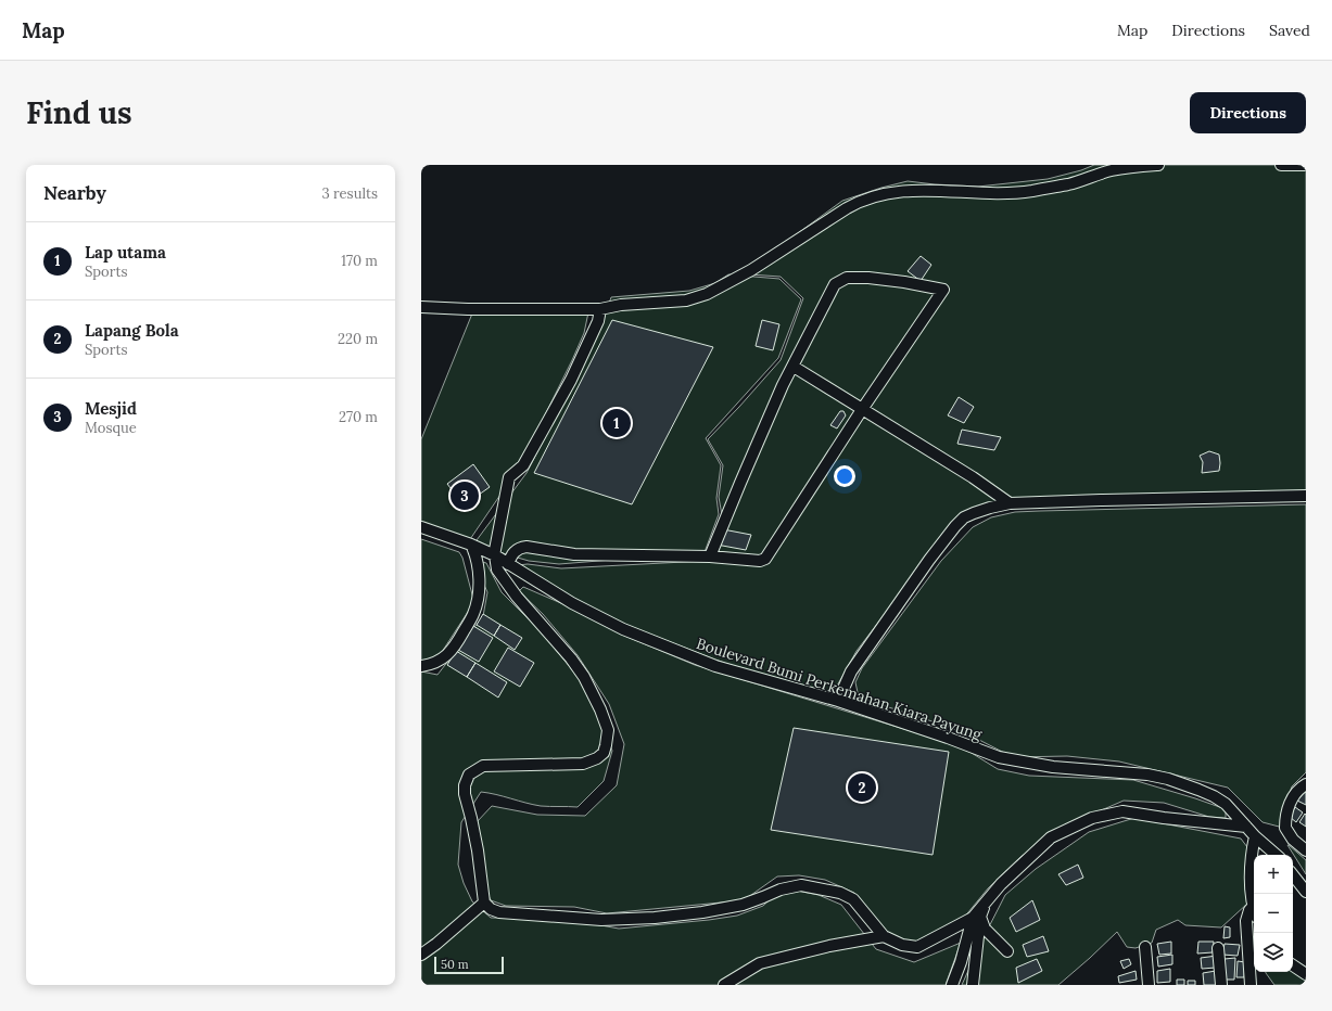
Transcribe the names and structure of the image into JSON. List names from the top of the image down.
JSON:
{
  "streets": {
    "street": ["Boulevard Bumi Perkemahan Kiara Payung"]
  },
  "scale_bar": "50 m",
  "page": {
    "header": "Map",
    "nav": ["Map", "Directions", "Saved"],
    "buttons": "Directions",
    "title": "Find us",
    "heading": ["Nearby", "3 results"],
    "list": [
      {
        "mark": "1",
        "name": "Lap utama",
        "note": "Sports",
        "value": "170 m"
      },
      {
        "mark": "2",
        "name": "Lapang Bola",
        "note": "Sports",
        "value": "220 m"
      },
      {
        "mark": "3",
        "name": "Mesjid",
        "note": "Mosque",
        "value": "270 m"
      }
    ],
    "pins": ["1", "3", "2"],
    "map_buttons": ["+", "−"],
    "scale": "50 m"
  }
}
